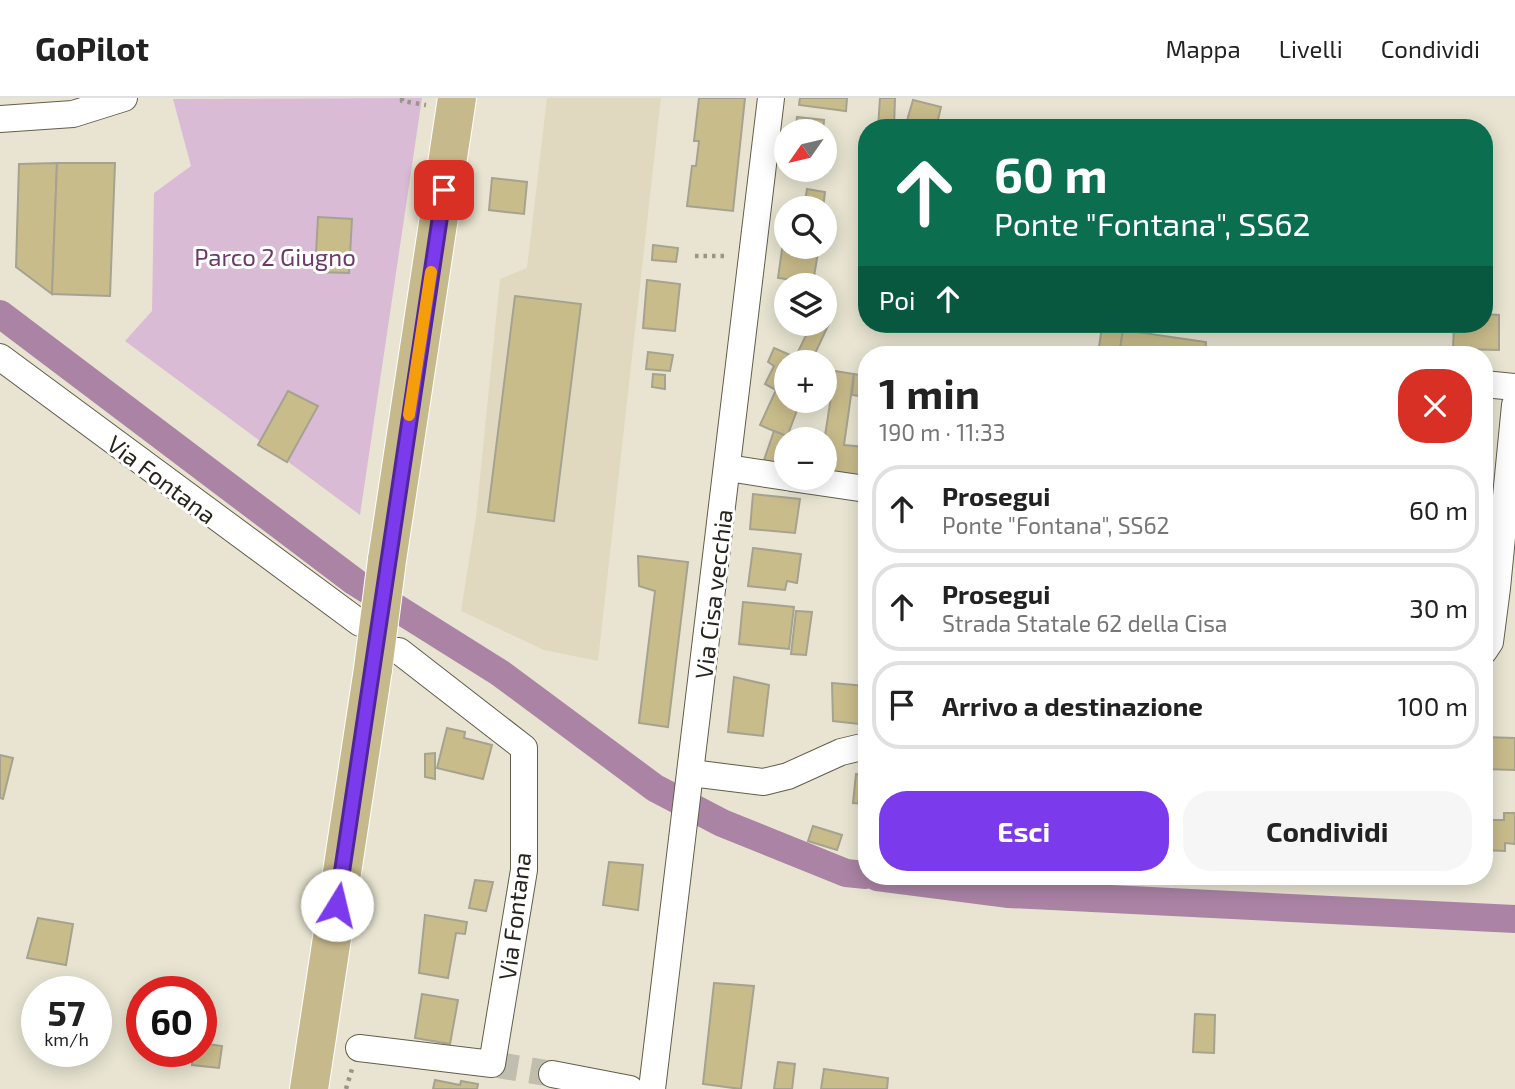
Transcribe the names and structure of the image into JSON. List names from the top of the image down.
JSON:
{
  "streets": {
    "street": ["Via Fontana", "Via Cisa vecchia"]
  },
  "parks": ["Parco 2 Giugno"],
  "north": "bottom left",
  "page": {
    "header": "GoPilot",
    "nav": ["Mappa", "Livelli", "Condividi"],
    "map_buttons": ["+", "−"],
    "turn": ["60 m", "Ponte \"Fontana\", SS62"],
    "then": "Poi",
    "heading": ["1 min", "190 m · 11:33"],
    "list": [
      {
        "name": "Prosegui",
        "note": "Ponte \"Fontana\", SS62",
        "value": "60 m"
      },
      {
        "name": "Prosegui",
        "note": "Strada Statale 62 della Cisa",
        "value": "30 m"
      },
      {
        "name": "Arrivo a destinazione",
        "value": "100 m"
      }
    ],
    "buttons": ["Esci", "Condividi"],
    "speed": "57 km/h",
    "limit": "60"
  }
}
